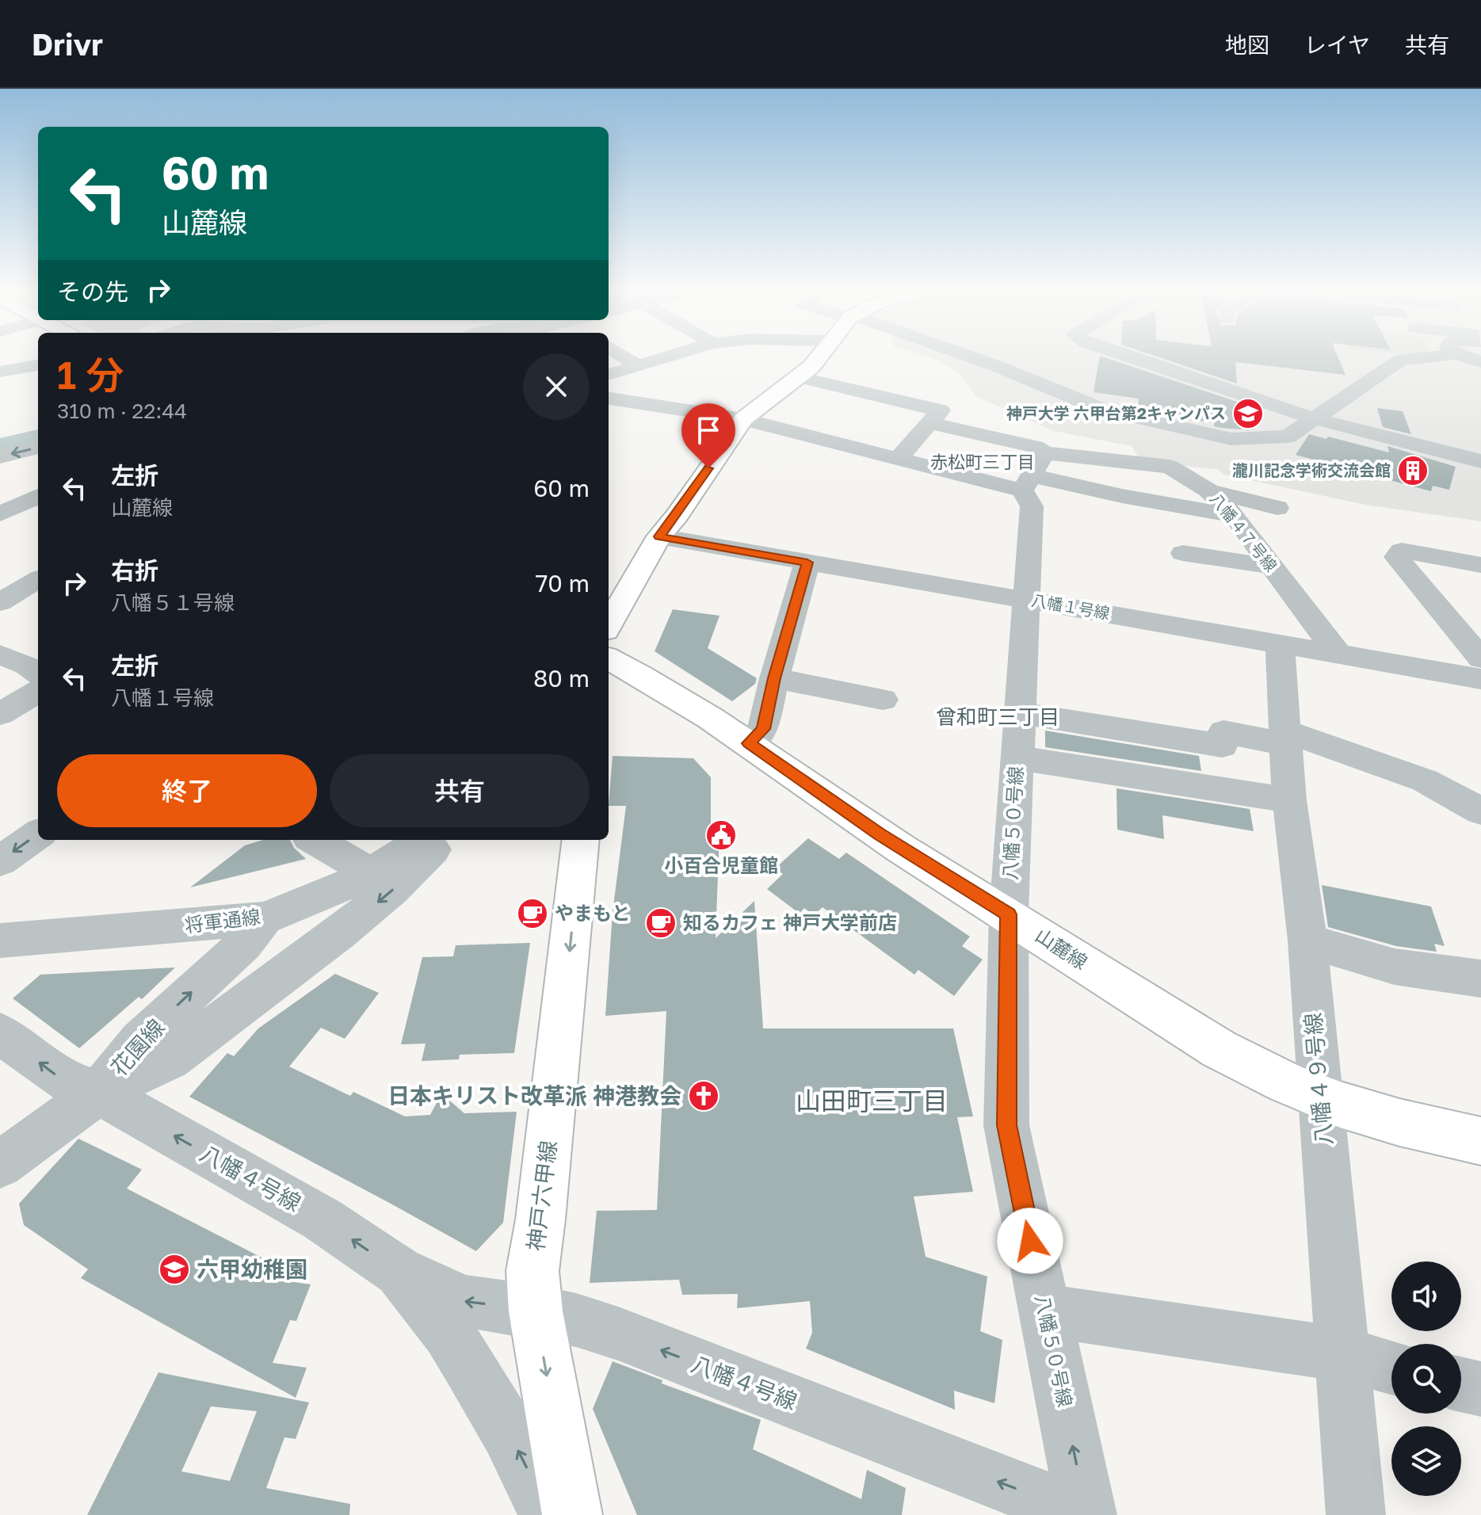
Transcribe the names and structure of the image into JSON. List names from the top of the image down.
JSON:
{
  "streets": {
    "main road": ["山麓線", "神戸六甲線"],
    "street": [
      "八幡４７号線",
      "八幡１号線",
      "八幡５０号線",
      "将軍通線",
      "花園線",
      "八幡４９号線",
      "八幡４号線"
    ]
  },
  "crossings": [
    ["八幡４７号線", "八幡１号線"],
    ["八幡１号線", "八幡５０号線"],
    ["八幡１号線", "八幡４９号線"],
    ["八幡５０号線", "山麓線"],
    ["八幡５０号線", "八幡４号線"],
    ["将軍通線", "花園線"],
    ["山麓線", "八幡４９号線"],
    ["花園線", "八幡４号線"],
    ["八幡４号線", "神戸六甲線"]
  ],
  "one_way": ["八幡４号線", "神戸六甲線"],
  "districts": ["赤松町三丁目", "曾和町三丁目", "山田町三丁目"],
  "places": {
    "school or university": ["神戸大学 六甲台第2キャンパス", "六甲幼稚園"],
    "building": ["瀧川記念学術交流会館"],
    "public building": ["小百合児童館"],
    "cafe": ["やまもと", "知るカフェ 神戸大学前店"],
    "church": ["日本キリスト改革派 神港教会"]
  },
  "page": {
    "header": "Drivr",
    "nav": ["地図", "レイヤ", "共有"],
    "turn": ["60 m", "山麓線"],
    "then": "その先",
    "heading": ["1 分", "310 m · 22:44"],
    "list": [
      {
        "name": "左折",
        "note": "山麓線",
        "value": "60 m"
      },
      {
        "name": "右折",
        "note": "八幡５１号線",
        "value": "70 m"
      },
      {
        "name": "左折",
        "note": "八幡１号線",
        "value": "80 m"
      }
    ],
    "buttons": ["終了", "共有"]
  }
}
